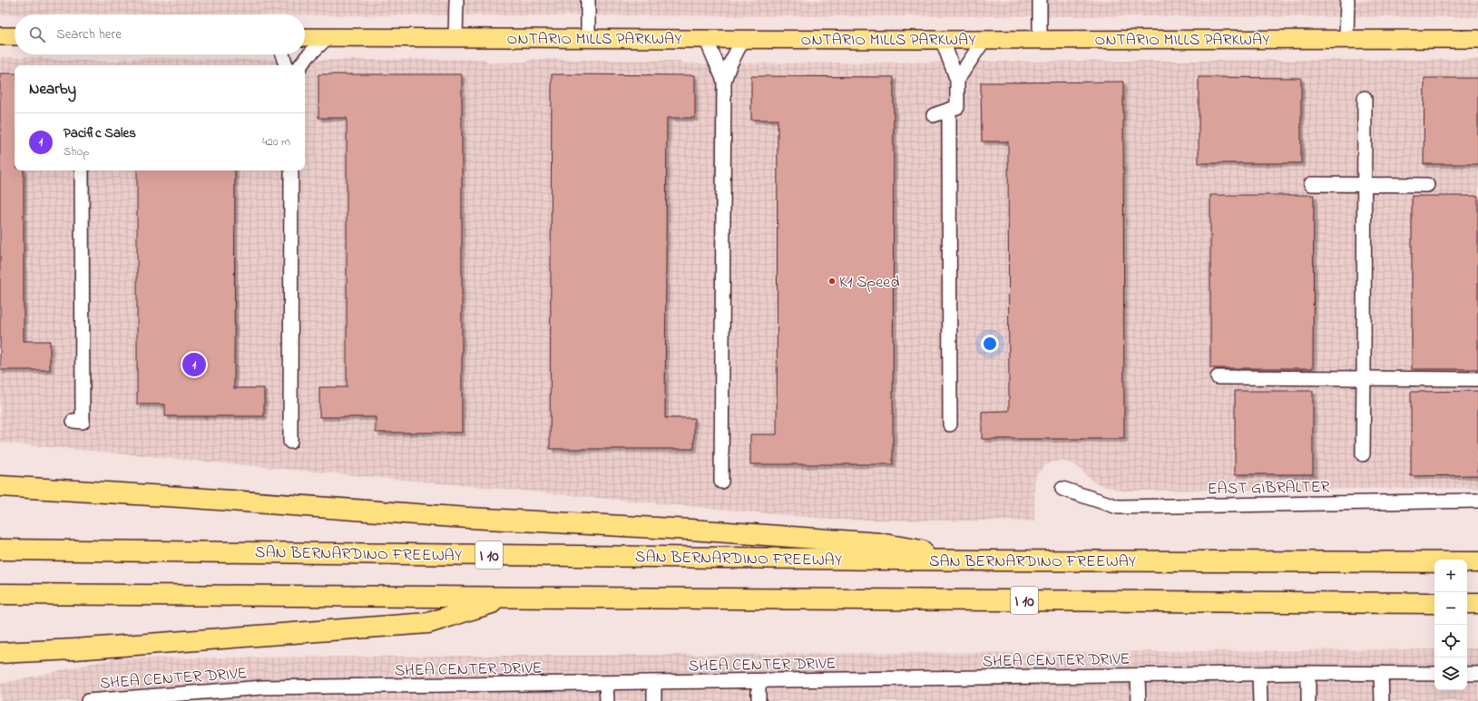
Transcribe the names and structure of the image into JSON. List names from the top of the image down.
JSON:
{
  "streets": {
    "highway": ["SAN BERNARDINO FREEWAY", "I 10"],
    "main road": ["ONTARIO MILLS PARKWAY"],
    "street": ["EAST GIBRALTER", "SHEA CENTER DRIVE"]
  },
  "places": ["K1 Speed"],
  "page": {
    "search": "Search here",
    "heading": "Nearby",
    "list": [
      {
        "mark": "1",
        "name": "Pacific Sales",
        "note": "Shop",
        "value": "420 m"
      }
    ],
    "pins": "1",
    "map_buttons": ["+", "−"]
  }
}
